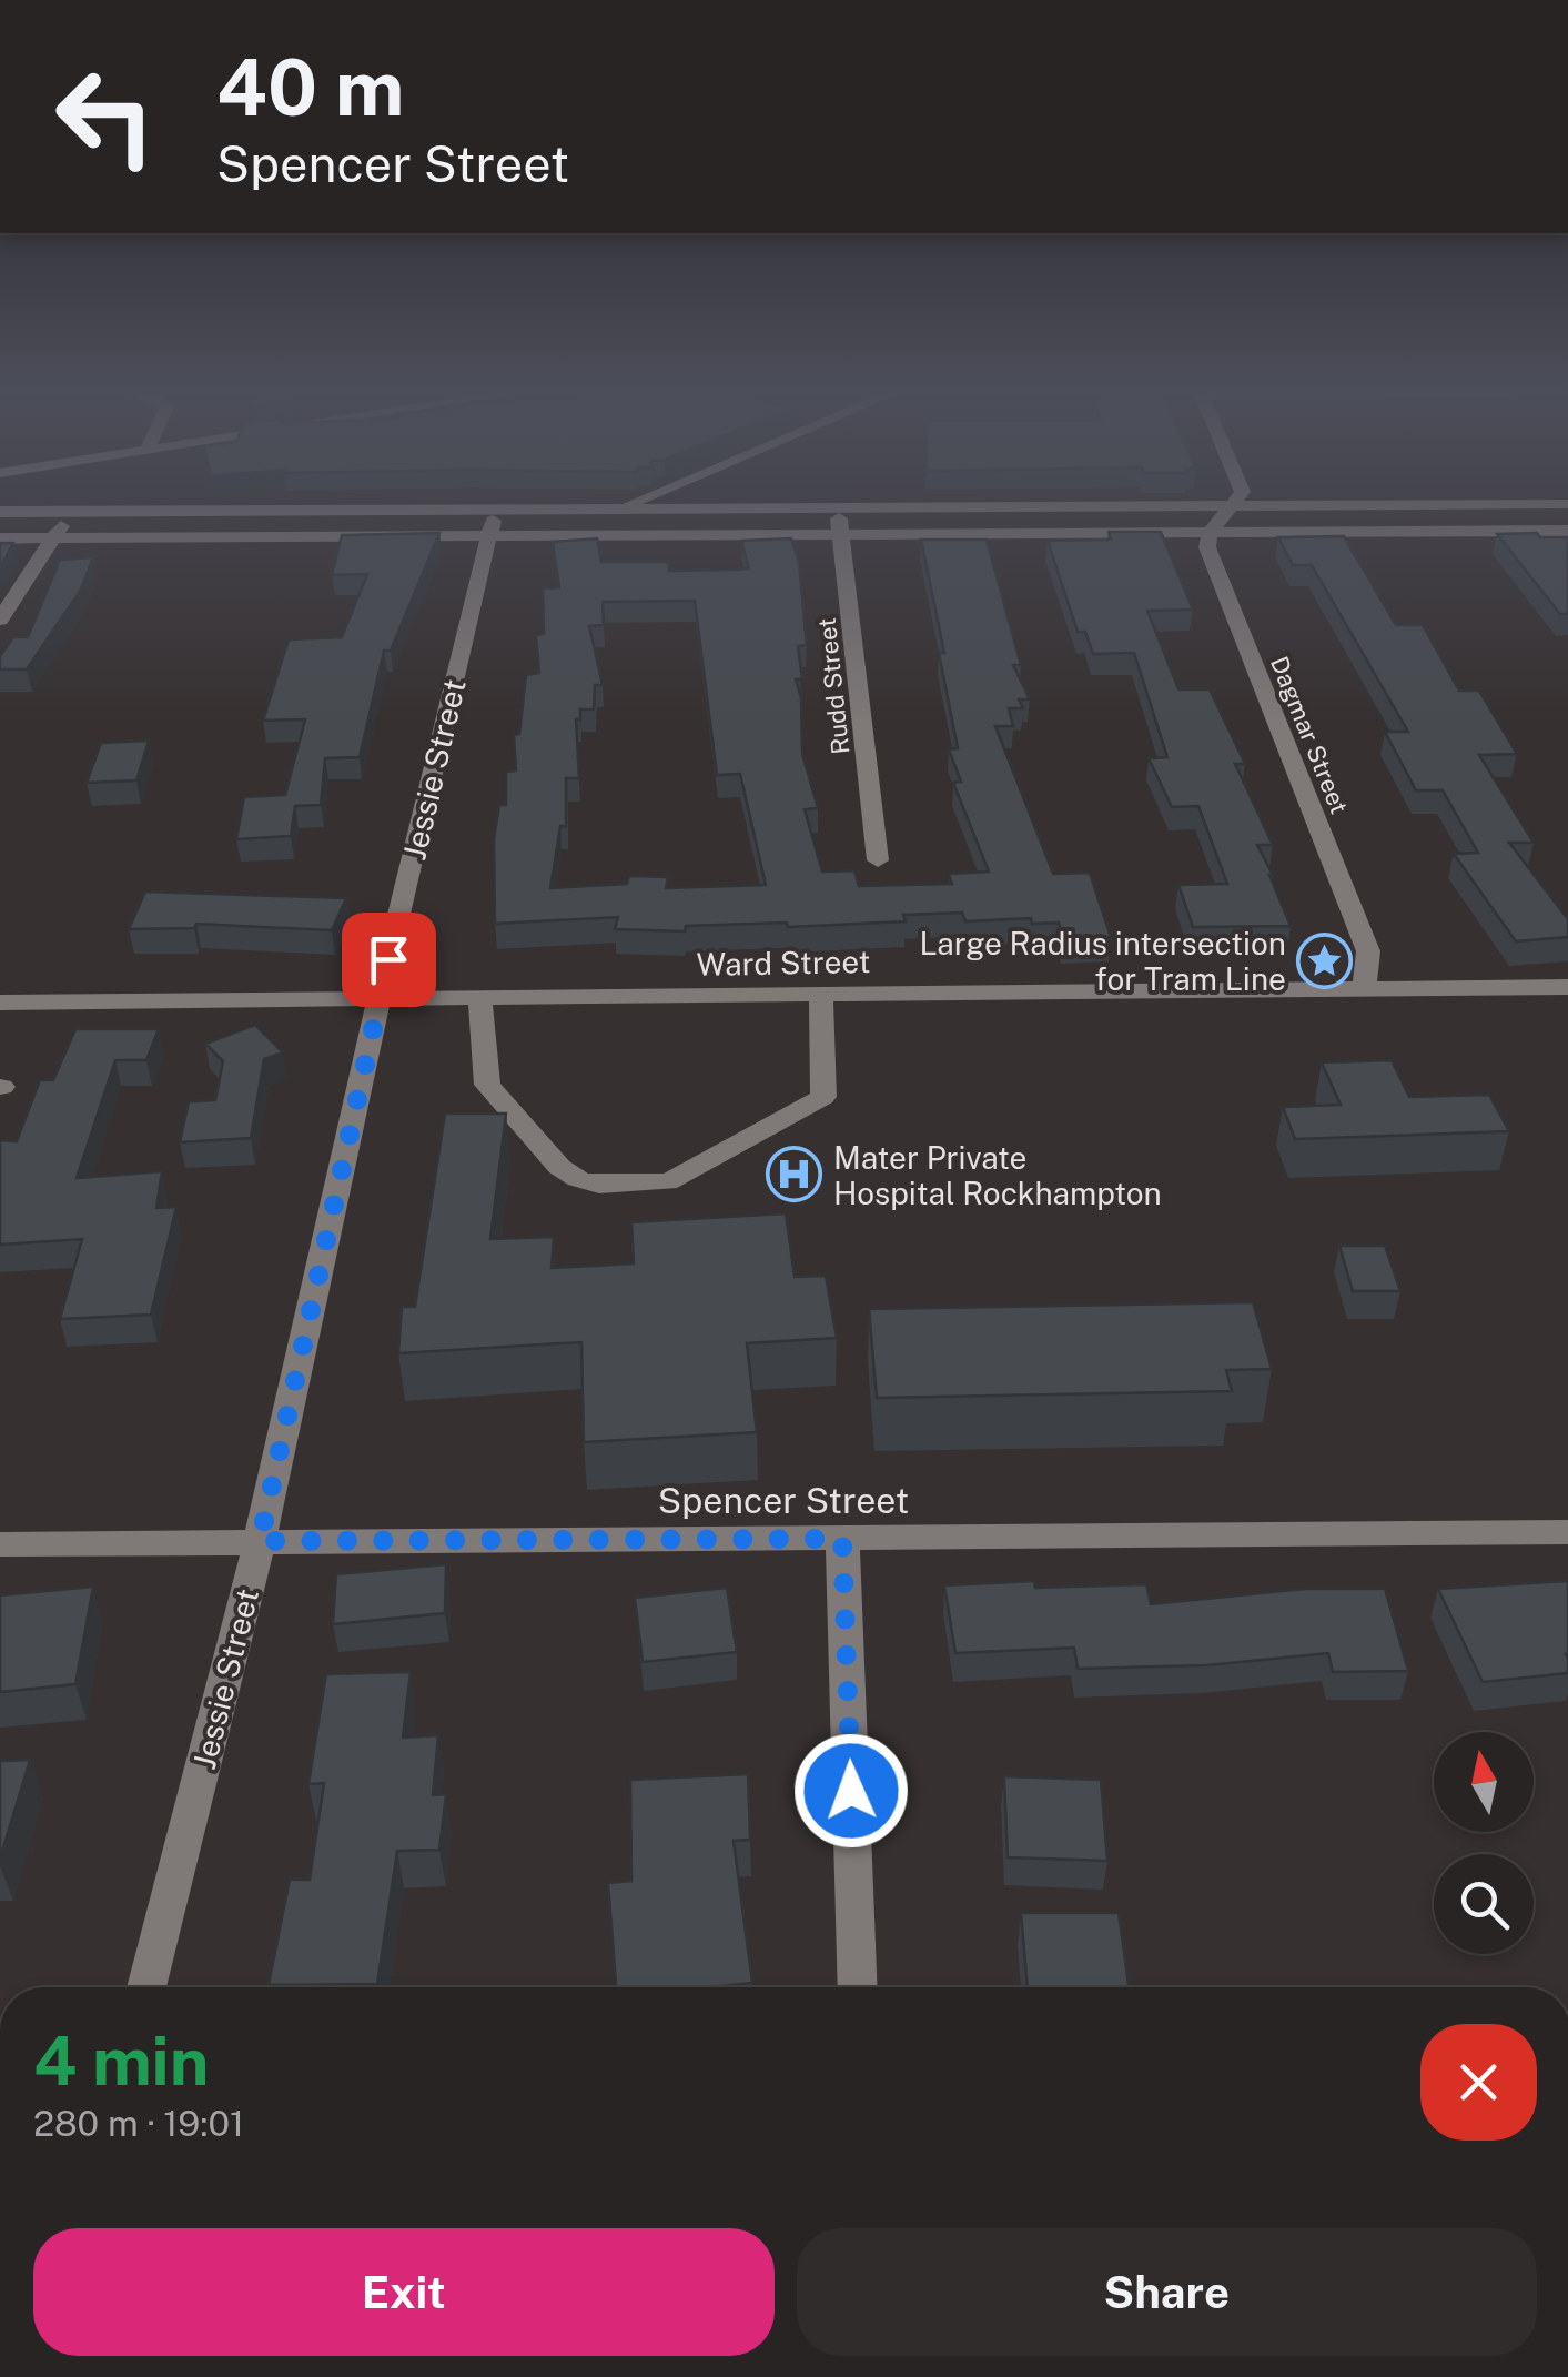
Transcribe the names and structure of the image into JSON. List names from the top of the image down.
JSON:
{
  "streets": {
    "street": [
      "Rudd Street",
      "Dagmar Street",
      "Jessie Street",
      "Ward Street",
      "Spencer Street"
    ]
  },
  "crossings": [
    ["Dagmar Street", "Ward Street"],
    ["Jessie Street", "Ward Street"],
    ["Jessie Street", "Spencer Street"]
  ],
  "places": {
    "place": ["Large Radius intersection for Tram Line"],
    "hospital": ["Mater Private Hospital Rockhampton"]
  },
  "north": "top",
  "page": {
    "turn": ["40 m", "Spencer Street"],
    "heading": ["4 min", "280 m · 19:01"],
    "buttons": ["Exit", "Share"]
  }
}
